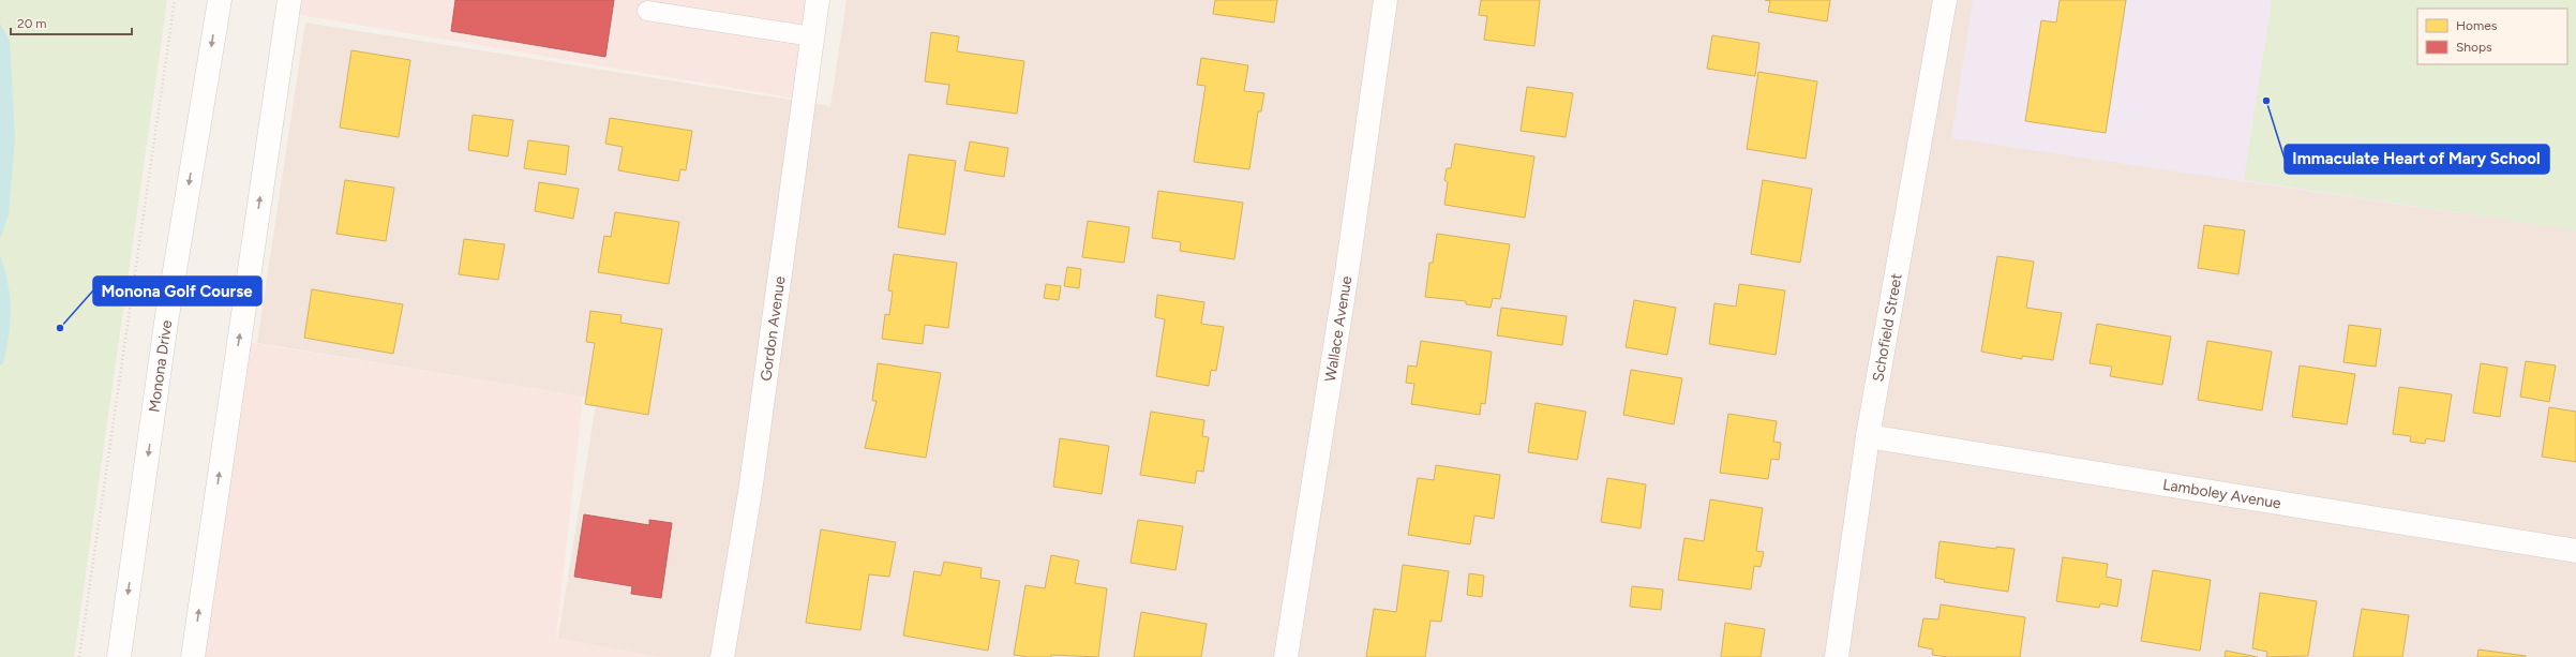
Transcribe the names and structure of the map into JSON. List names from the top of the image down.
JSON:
{
  "streets": {
    "street": [
      "Schofield Street",
      "Gordon Avenue",
      "Wallace Avenue",
      "Monona Drive",
      "Lamboley Avenue"
    ]
  },
  "crossings": [
    ["Schofield Street", "Lamboley Avenue"]
  ],
  "places": ["Immaculate Heart of Mary School", "Monona Golf Course"],
  "legend": ["Homes", "Shops"],
  "scale_bar": "20 m"
}
